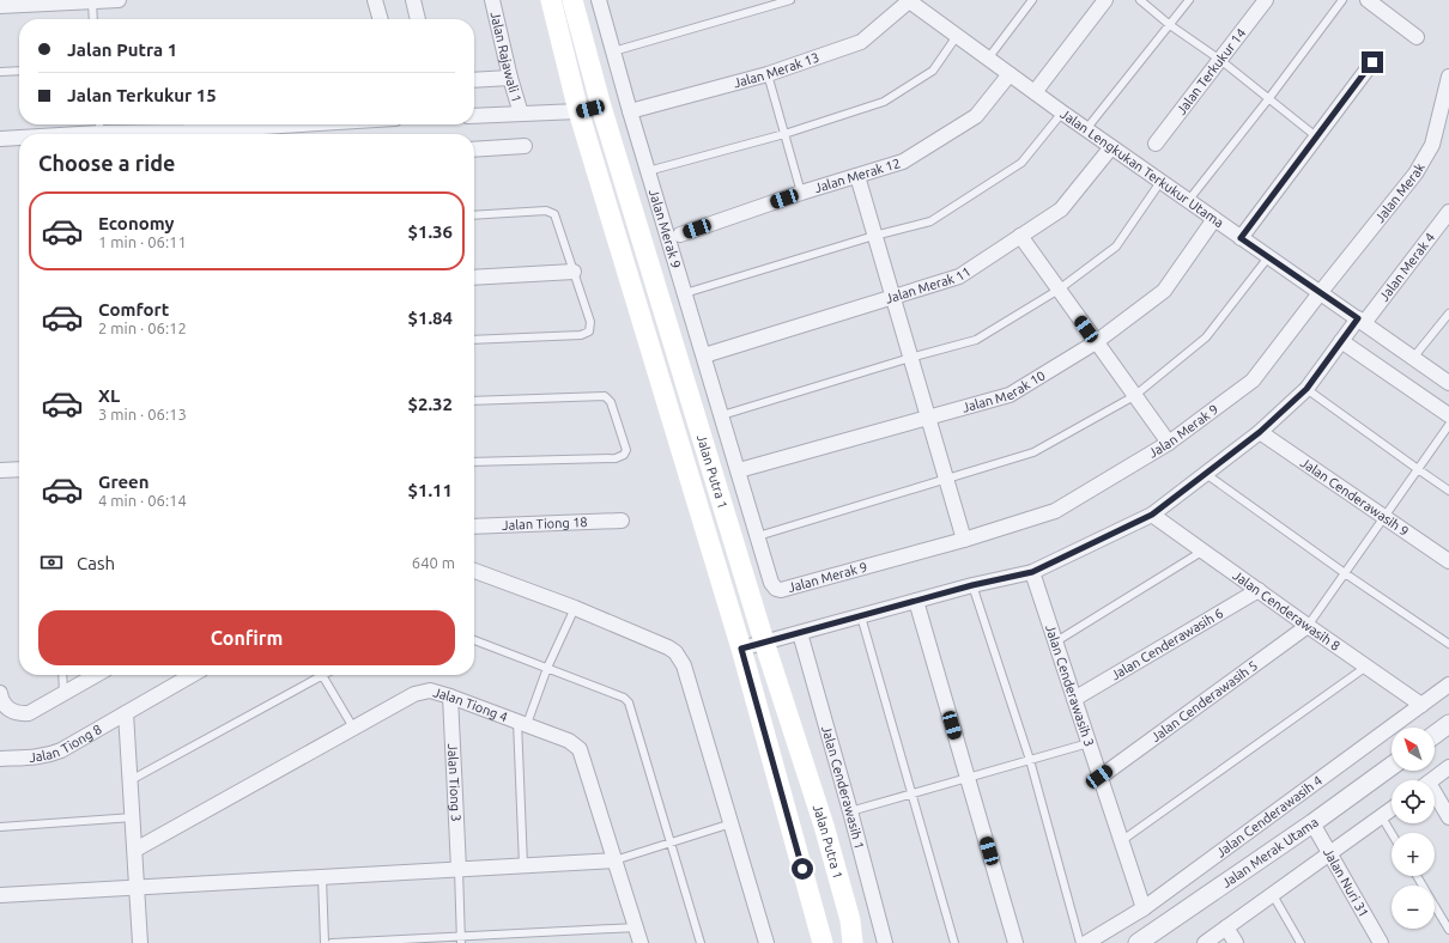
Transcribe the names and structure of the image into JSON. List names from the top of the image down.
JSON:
{
  "streets": {
    "main road": ["Jalan Putra 1"],
    "street": [
      "Jalan Rajawali 1",
      "Jalan Merak 13",
      "Jalan Terkukur 14",
      "Jalan Lengkukan Terkukur Utama",
      "Jalan Merak 12",
      "Jalan Merak",
      "Jalan Merak 9",
      "Jalan Merak 4",
      "Jalan Merak 11",
      "Jalan Merak 10",
      "Jalan Cenderawasih 9",
      "Jalan Tiong 18",
      "Jalan Cenderawasih 8",
      "Jalan Cenderawasih 6",
      "Jalan Cenderawasih 3",
      "Jalan Cenderawasih 5",
      "Jalan Tiong 4",
      "Jalan Tiong 8",
      "Jalan Tiong 3",
      "Jalan Cenderawasih 1",
      "Jalan Cenderawasih 4",
      "Jalan Merak Utama",
      "Jalan Nuri 31"
    ]
  },
  "crossings": [
    ["Jalan Merak 13", "Jalan Lengkukan Terkukur Utama"],
    ["Jalan Merak 13", "Jalan Merak 9"],
    ["Jalan Lengkukan Terkukur Utama", "Jalan Merak 12"],
    ["Jalan Lengkukan Terkukur Utama", "Jalan Merak"],
    ["Jalan Lengkukan Terkukur Utama", "Jalan Merak 9"],
    ["Jalan Lengkukan Terkukur Utama", "Jalan Merak 4"],
    ["Jalan Lengkukan Terkukur Utama", "Jalan Merak 11"],
    ["Jalan Lengkukan Terkukur Utama", "Jalan Merak 10"],
    ["Jalan Merak", "Jalan Merak 9"],
    ["Jalan Merak 9", "Jalan Merak 11"],
    ["Jalan Merak 9", "Jalan Merak 10"],
    ["Jalan Merak 4", "Jalan Putra 1"],
    ["Jalan Merak 4", "Jalan Cenderawasih 9"],
    ["Jalan Merak 4", "Jalan Cenderawasih 8"],
    ["Jalan Merak 4", "Jalan Cenderawasih 3"],
    ["Jalan Merak 4", "Jalan Cenderawasih 1"],
    ["Jalan Cenderawasih 8", "Jalan Cenderawasih 6"],
    ["Jalan Cenderawasih 8", "Jalan Cenderawasih 5"],
    ["Jalan Cenderawasih 8", "Jalan Cenderawasih 4"],
    ["Jalan Cenderawasih 6", "Jalan Cenderawasih 3"],
    ["Jalan Cenderawasih 3", "Jalan Cenderawasih 5"],
    ["Jalan Cenderawasih 3", "Jalan Cenderawasih 4"],
    ["Jalan Tiong 4", "Jalan Tiong 3"],
    ["Jalan Merak Utama", "Jalan Nuri 31"]
  ],
  "north": "top left",
  "page": {
    "banner": ["Jalan Putra 1", "Jalan Terkukur 15"],
    "heading": "Choose a ride",
    "list": [
      {
        "name": "Economy",
        "note": "1 min · 06:11",
        "value": "$1.36"
      },
      {
        "name": "Comfort",
        "note": "2 min · 06:12",
        "value": "$1.84"
      },
      {
        "name": "XL",
        "note": "3 min · 06:13",
        "value": "$2.32"
      },
      {
        "name": "Green",
        "note": "4 min · 06:14",
        "value": "$1.11"
      }
    ],
    "pay": ["Cash", "640 m"],
    "buttons": "Confirm",
    "map_buttons": ["+", "−"]
  }
}
